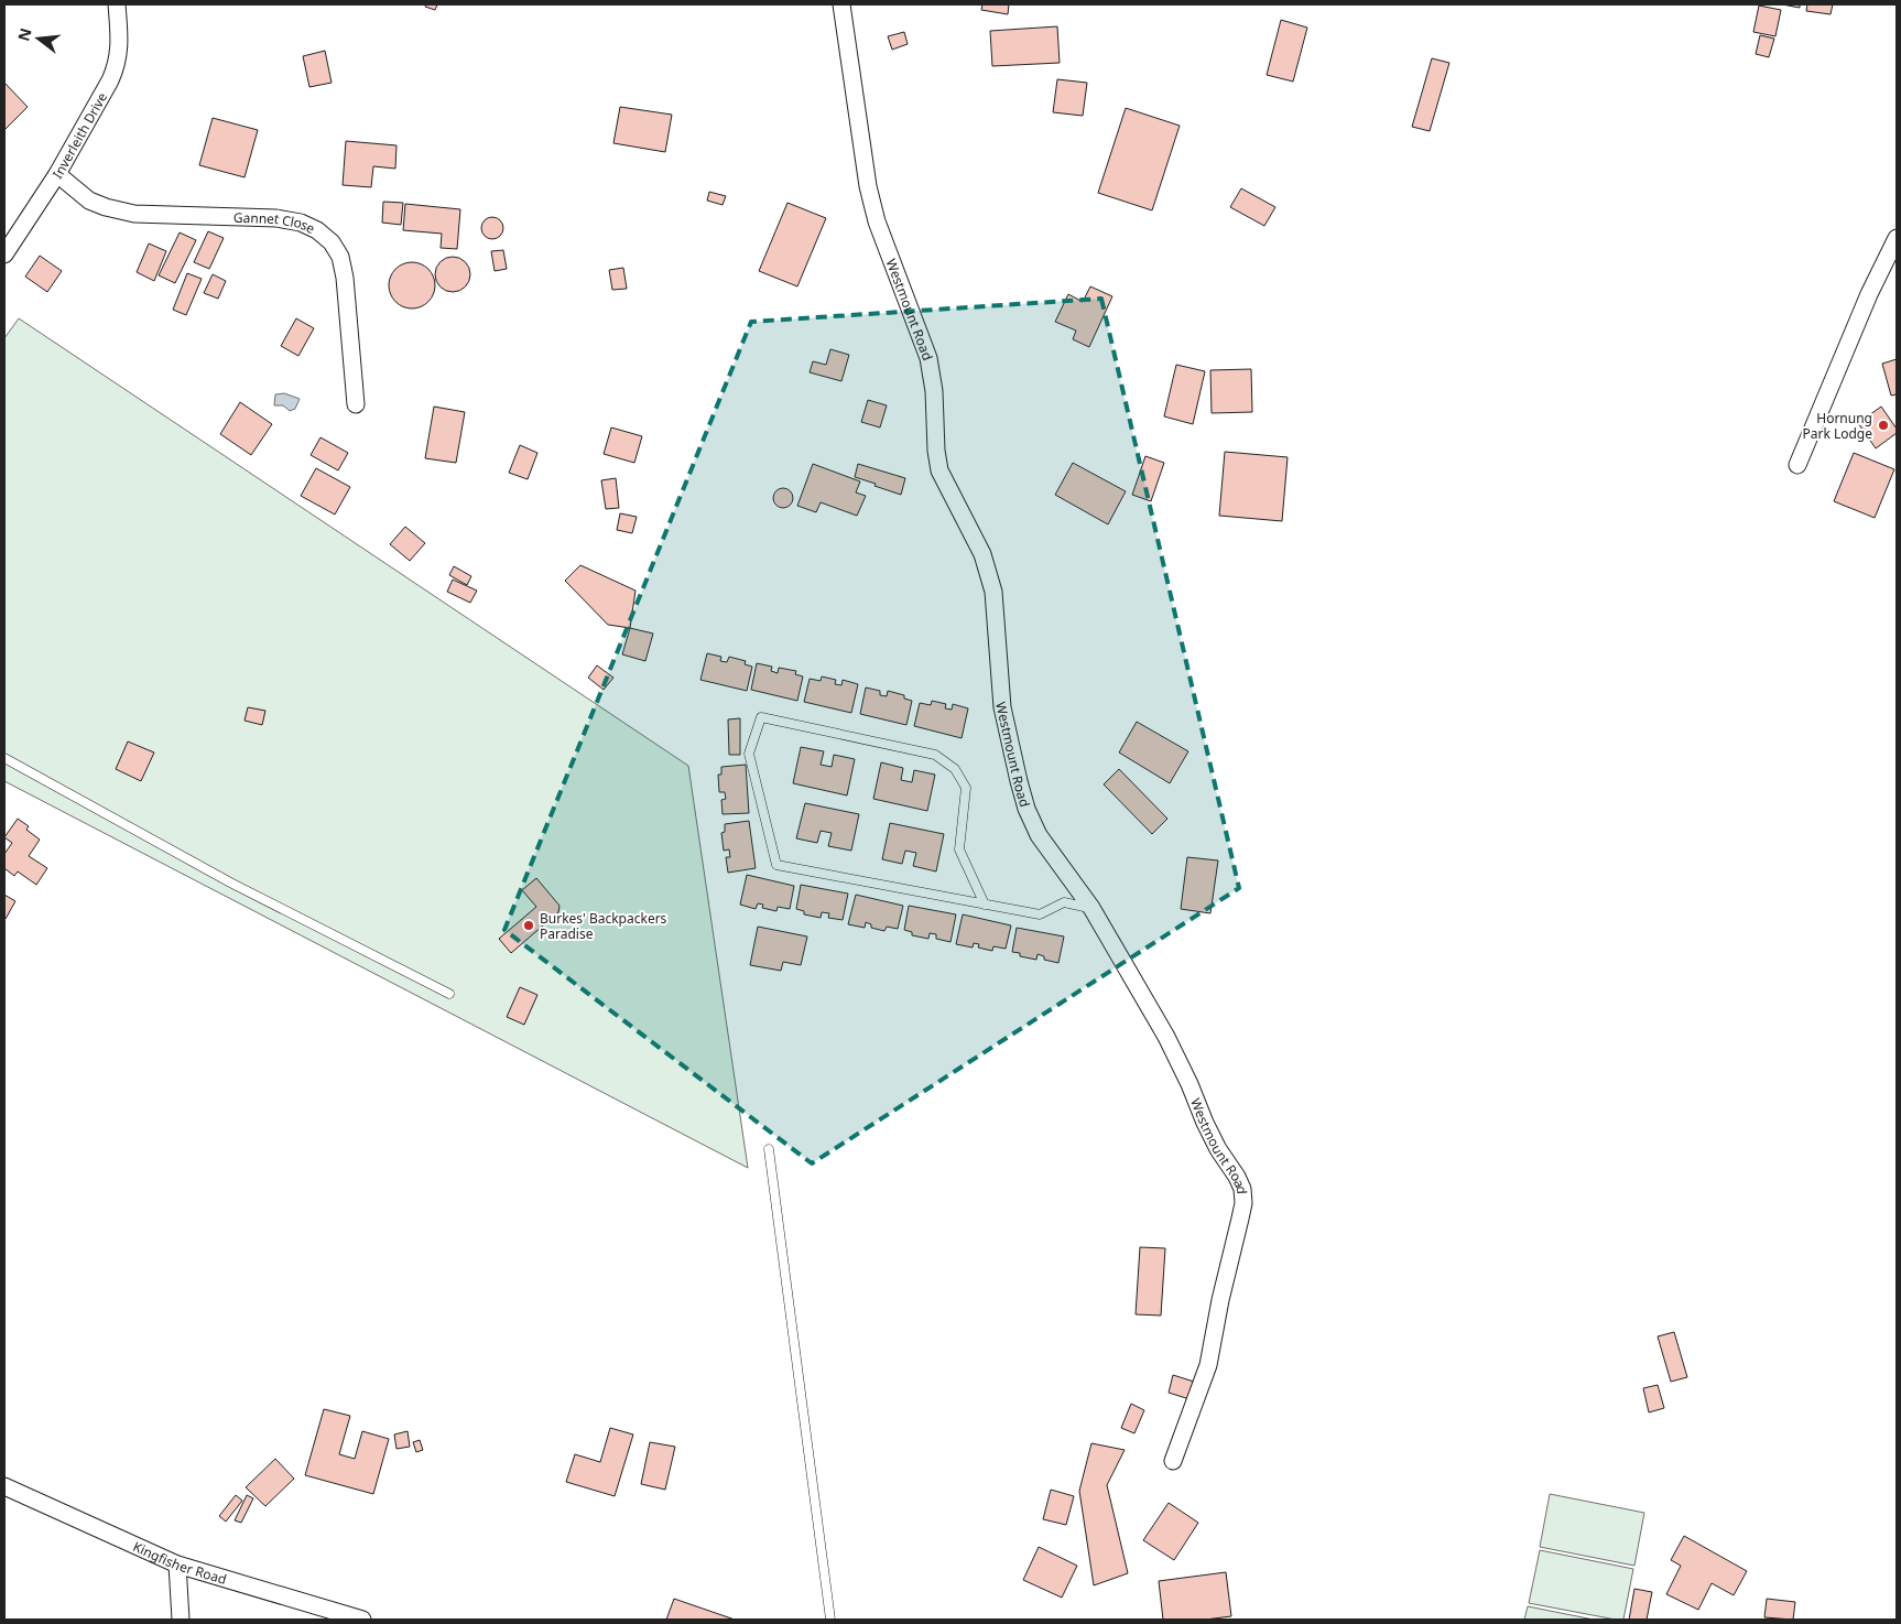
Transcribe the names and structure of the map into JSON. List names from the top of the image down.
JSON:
{
  "streets": {
    "street": [
      "Inverleith Drive",
      "Gannet Close",
      "Westmount Road",
      "Kingfisher Road"
    ]
  },
  "crossings": [
    ["Inverleith Drive", "Gannet Close"]
  ],
  "places": ["Hornung Park Lodge", "Burkes' Backpackers Paradise"],
  "north": "left"
}
